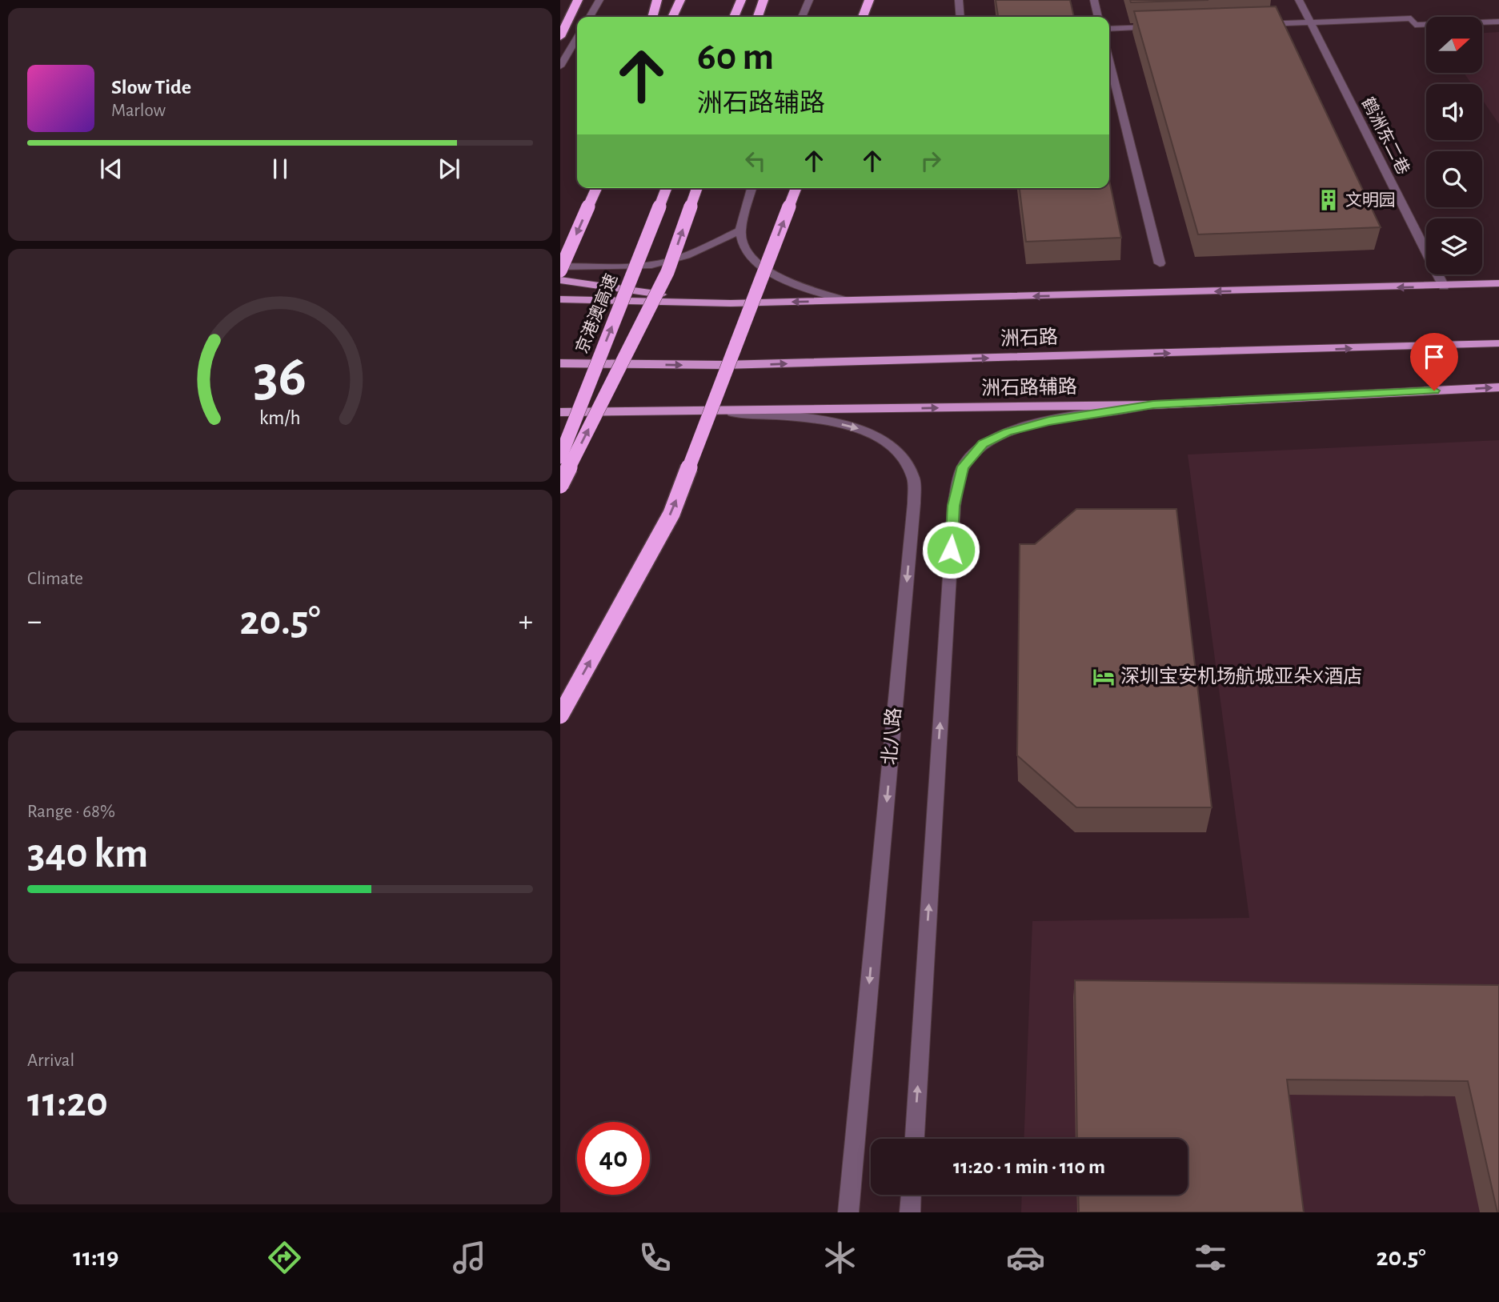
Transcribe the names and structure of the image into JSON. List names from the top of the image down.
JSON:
{
  "streets": {
    "highway": ["京港澳高速"],
    "main road": ["洲石路", "洲石路辅路"],
    "street": ["鹤洲东二巷", "北八路"]
  },
  "crossings": [
    ["洲石路辅路", "北八路"]
  ],
  "one_way": ["北八路"],
  "places": {
    "building": ["文明园"],
    "hotel": ["深圳宝安机场航城亚朵X酒店"]
  },
  "north": "right",
  "page": {
    "turn": ["60 m", "洲石路辅路"],
    "song": ["Slow Tide", "Marlow"],
    "tile": [
      "Climate",
      ["Range · 68%", "340 km"],
      ["Arrival", "11:20"]
    ],
    "heat": ["−", "20.5°", "+"],
    "limit": "40",
    "trip": "11:20 · 1 min · 110 m",
    "tabs": ["11:19", "20.5°"],
    "gauge": ["36", "km/h"]
  }
}
